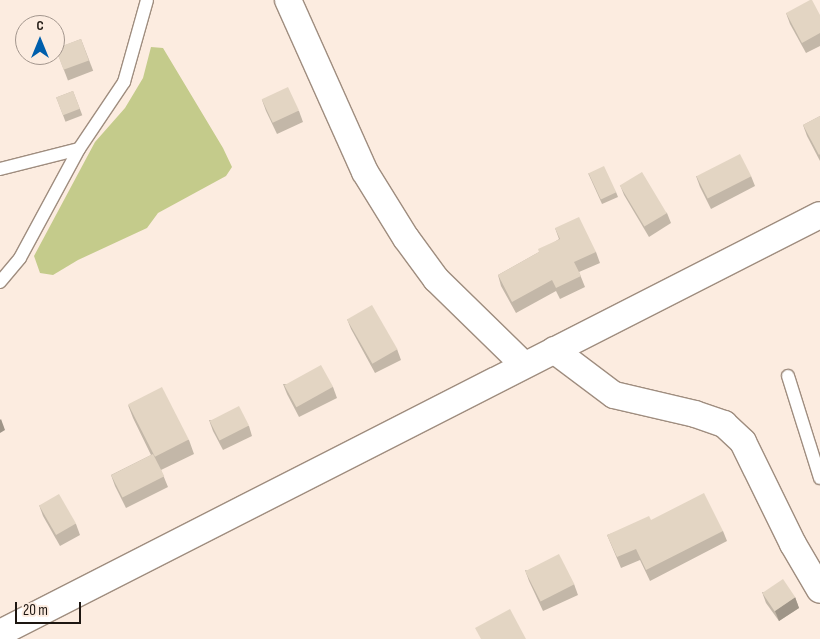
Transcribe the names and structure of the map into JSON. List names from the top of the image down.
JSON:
{
  "scale_bar": "20 m",
  "north": "top"
}
